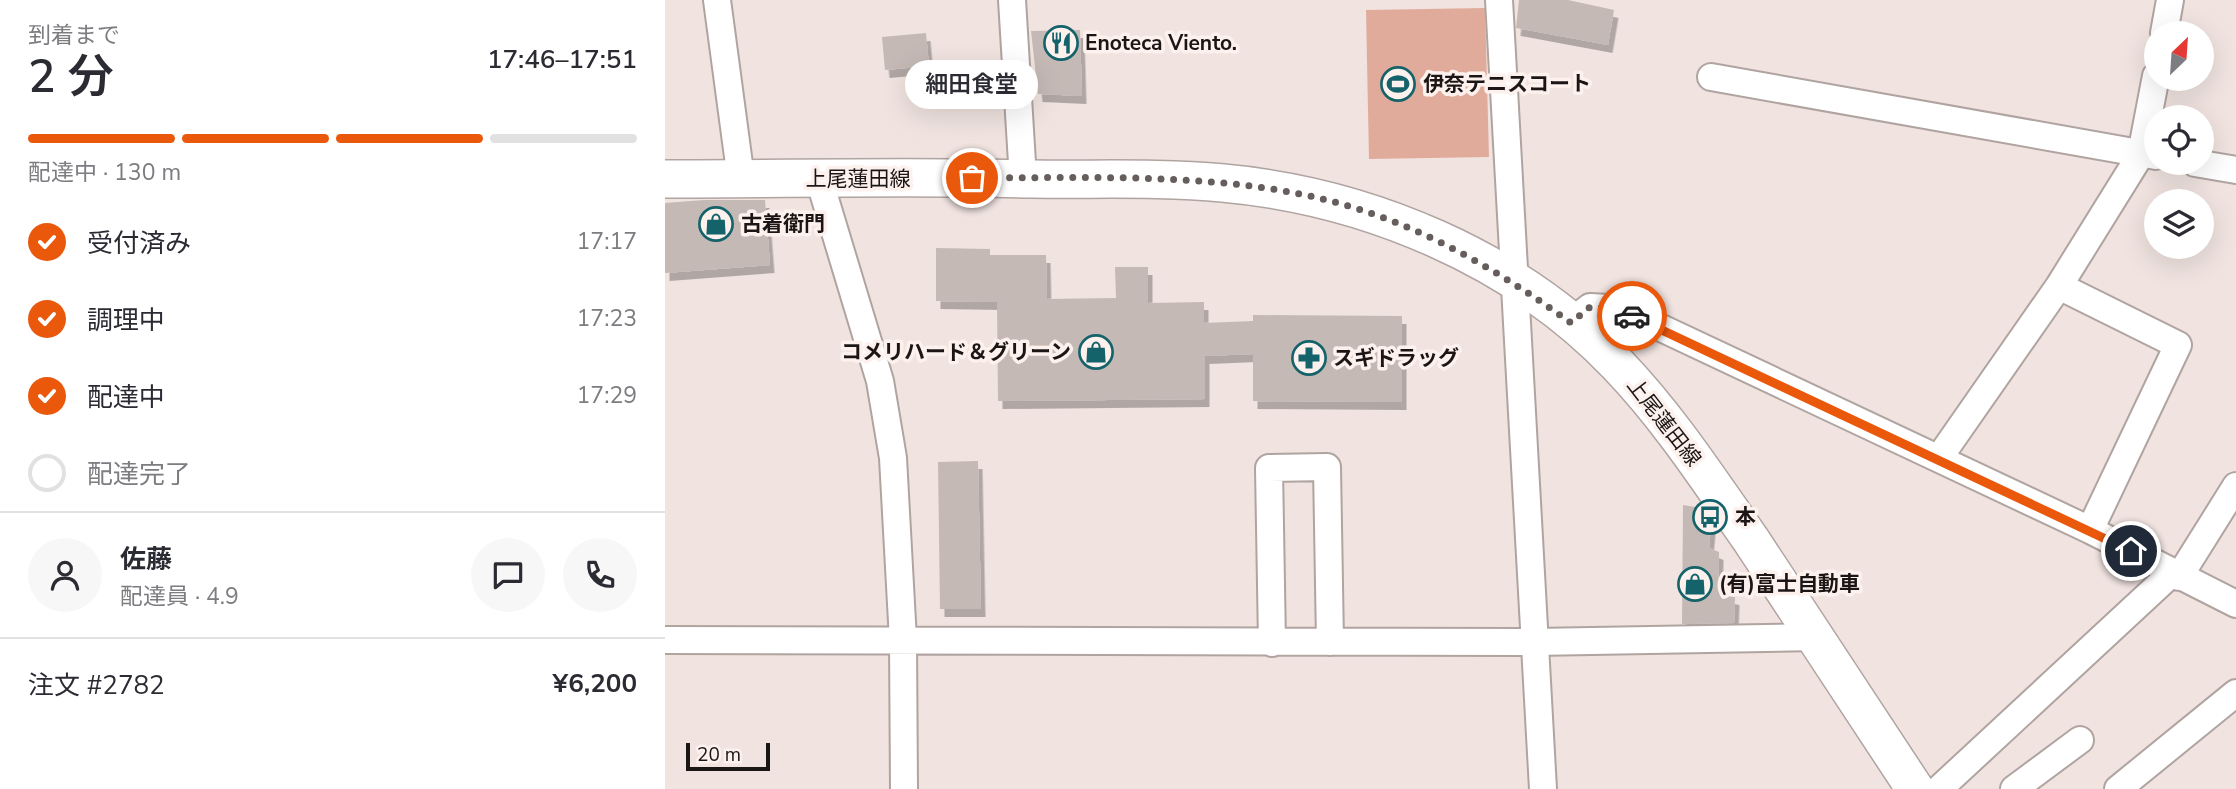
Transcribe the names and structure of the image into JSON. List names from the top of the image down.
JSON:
{
  "streets": {
    "main road": ["上尾蓮田線"]
  },
  "places": {
    "restaurant": ["Enoteca Viento."],
    "sports": ["伊奈テニスコート"],
    "other": ["細田食堂"],
    "shop": ["古着衛門", "コメリハード＆グリーン", "(有)富士自動車"],
    "pharmacy": ["スギドラッグ"],
    "bus stop": ["本"]
  },
  "scale_bar": "20 m",
  "north": "top right",
  "page": {
    "heading": ["2 分", "到着まで", "17:46–17:51"],
    "panel": [
      "佐藤",
      "配達員 · 4.9",
      "注文 #2782",
      "¥6,200"
    ],
    "bubble": "細田食堂",
    "bar": "配達中 · 130 m",
    "list": [
      ["受付済み", "17:17"],
      ["調理中", "17:23"],
      ["配達中", "17:29"],
      "配達完了"
    ],
    "scale": "20 m"
  }
}
